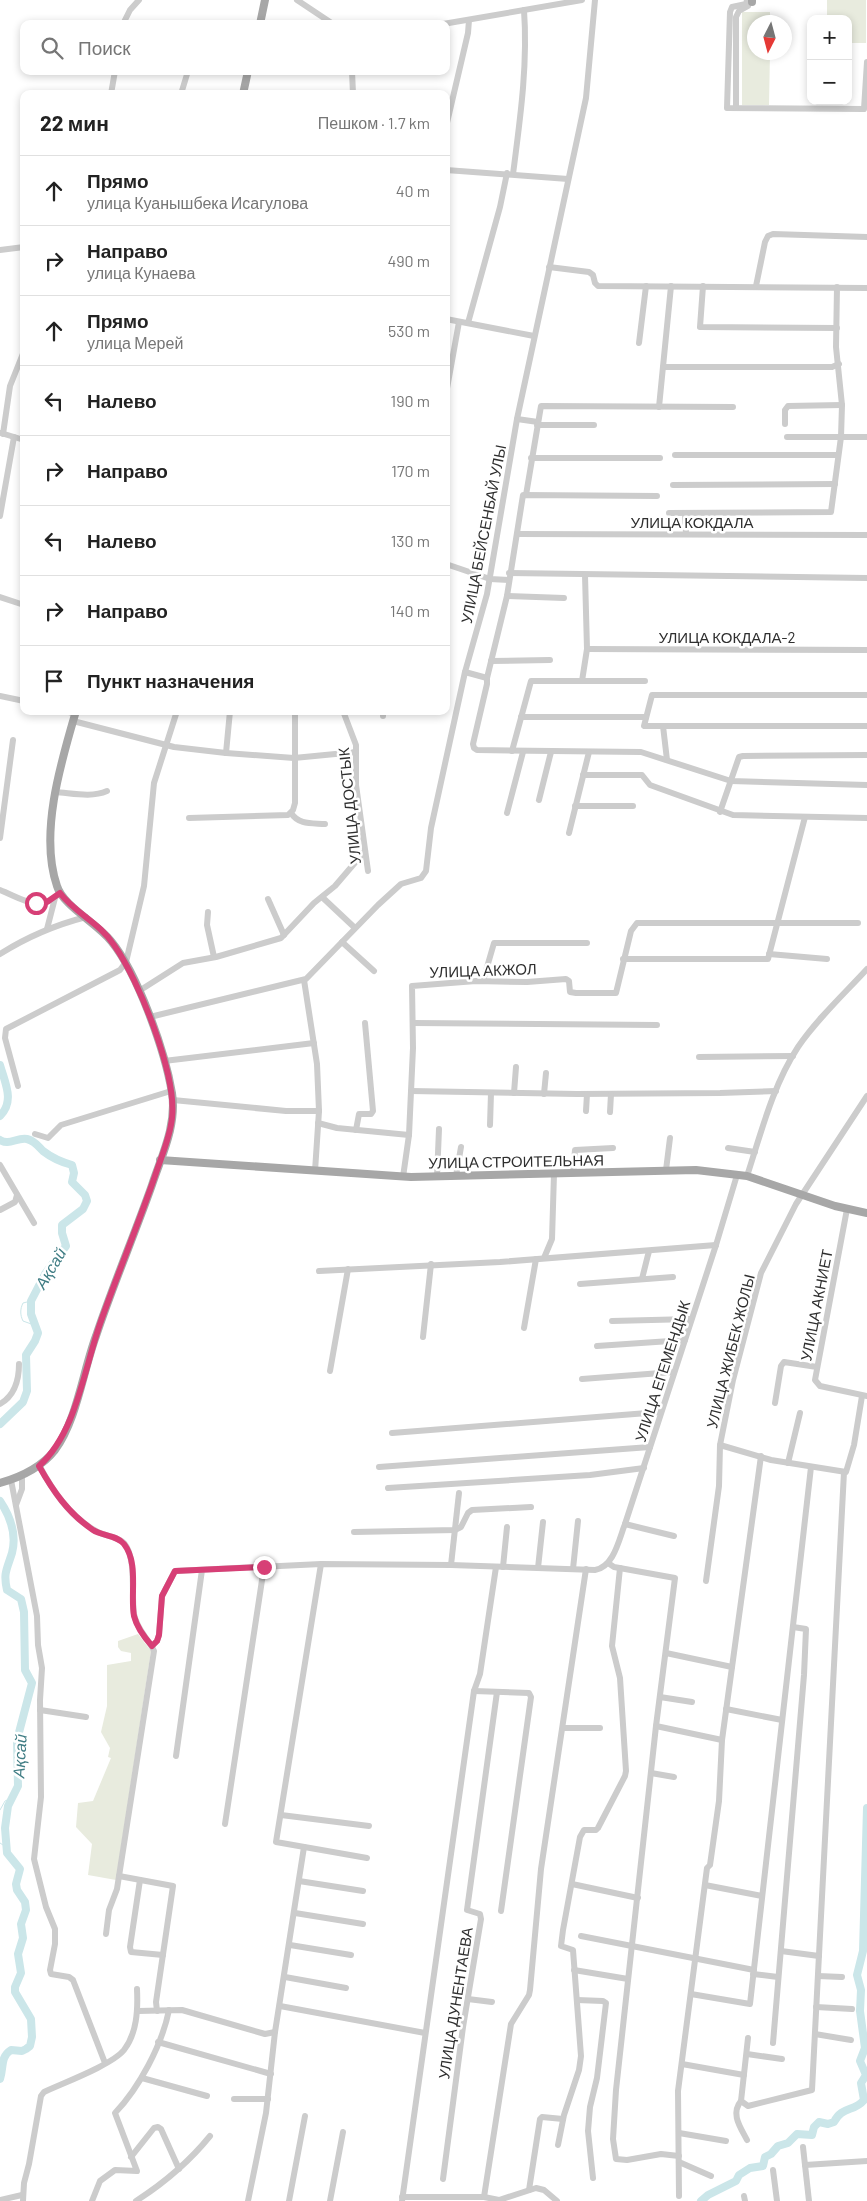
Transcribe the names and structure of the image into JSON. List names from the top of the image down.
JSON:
{
  "streets": {
    "main road": ["УЛИЦА СТРОИТЕЛЬНАЯ"],
    "street": [
      "УЛИЦА КОКДАЛА",
      "УЛИЦА БЕЙСЕНБАЙ УЛЫ",
      "УЛИЦА КОКДАЛА-2",
      "УЛИЦА ДОСТЫК",
      "УЛИЦА АКЖОЛ",
      "УЛИЦА АКНИЕТ",
      "УЛИЦА ЖИБЕК ЖОЛЫ",
      "УЛИЦА ЕГЕМЕНДЫК",
      "УЛИЦА ДУНЕНТАЕВА"
    ]
  },
  "crossings": [
    ["УЛИЦА АКЖОЛ", "УЛИЦА СТРОИТЕЛЬНАЯ"],
    ["УЛИЦА СТРОИТЕЛЬНАЯ", "УЛИЦА АКНИЕТ"],
    ["УЛИЦА СТРОИТЕЛЬНАЯ", "УЛИЦА ЖИБЕК ЖОЛЫ"],
    ["УЛИЦА СТРОИТЕЛЬНАЯ", "УЛИЦА ЕГЕМЕНДЫК"]
  ],
  "water": ["Ақсай"],
  "north": "bottom",
  "page": {
    "map_buttons": ["+", "−"],
    "search": "Поиск",
    "heading": ["22 мин", "Пешком · 1.7 km"],
    "list": [
      ["Прямо", "улица Куанышбека Исагулова", "40 m"],
      ["Направо", "улица Кунаева", "490 m"],
      ["Прямо", "улица Мерей", "530 m"],
      ["Налево", "190 m"],
      ["Направо", "170 m"],
      ["Налево", "130 m"],
      ["Направо", "140 m"],
      "Пункт назначения"
    ]
  }
}
